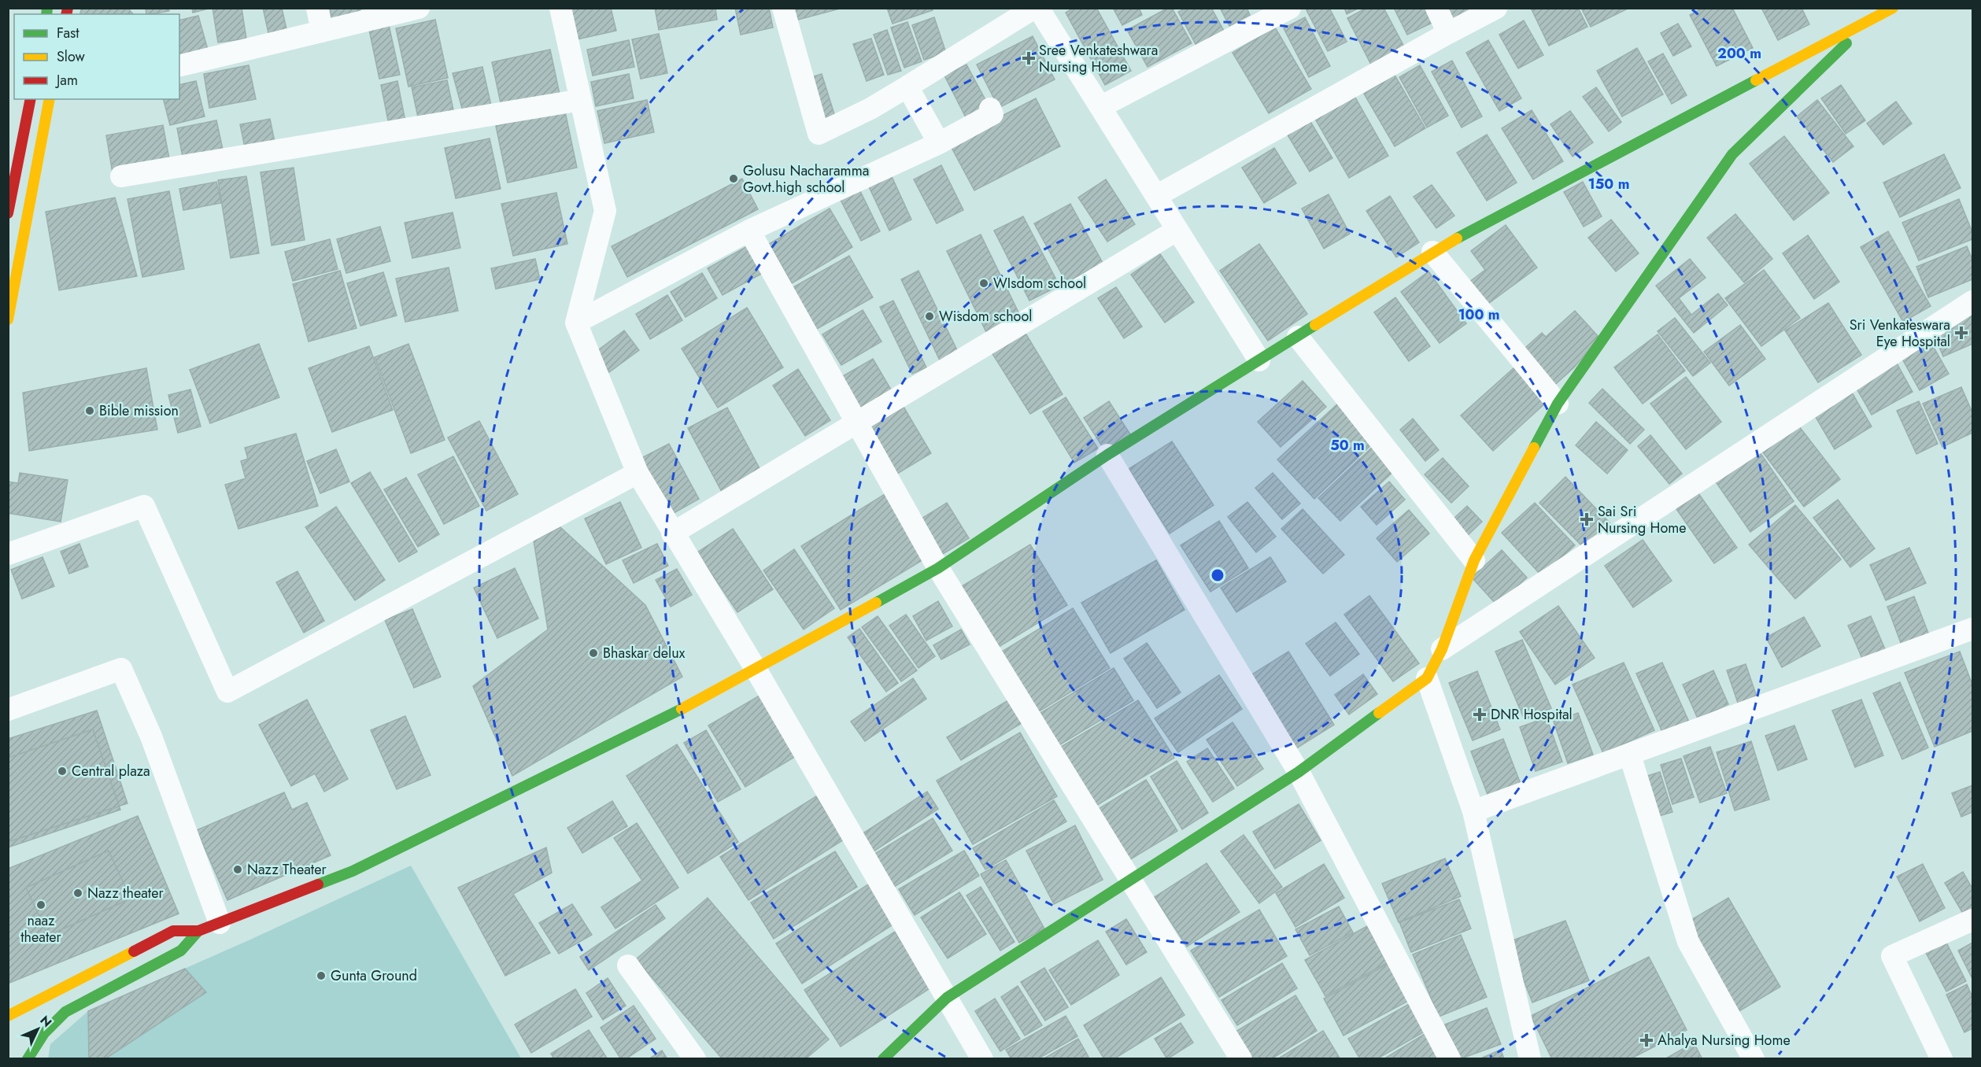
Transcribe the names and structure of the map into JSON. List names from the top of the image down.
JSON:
{
  "places": {
    "health": [
      "Sree Venkateshwara Nursing Home",
      "Sri Venkateswara Eye Hospital",
      "Sai Sri Nursing Home",
      "DNR Hospital",
      "Ahalya Nursing Home"
    ],
    "other": [
      "Golusu Nacharamma Govt.high school",
      "WIsdom school",
      "Wisdom school",
      "Bible mission",
      "Bhaskar delux",
      "Central plaza",
      "Nazz Theater",
      "Nazz theater",
      "naaz theater",
      "Gunta Ground"
    ]
  },
  "legend": ["Fast", "Slow", "Jam"],
  "north": "top right",
  "rings": [
    "200 m",
    "150 m",
    "100 m",
    "50 m"
  ]
}
